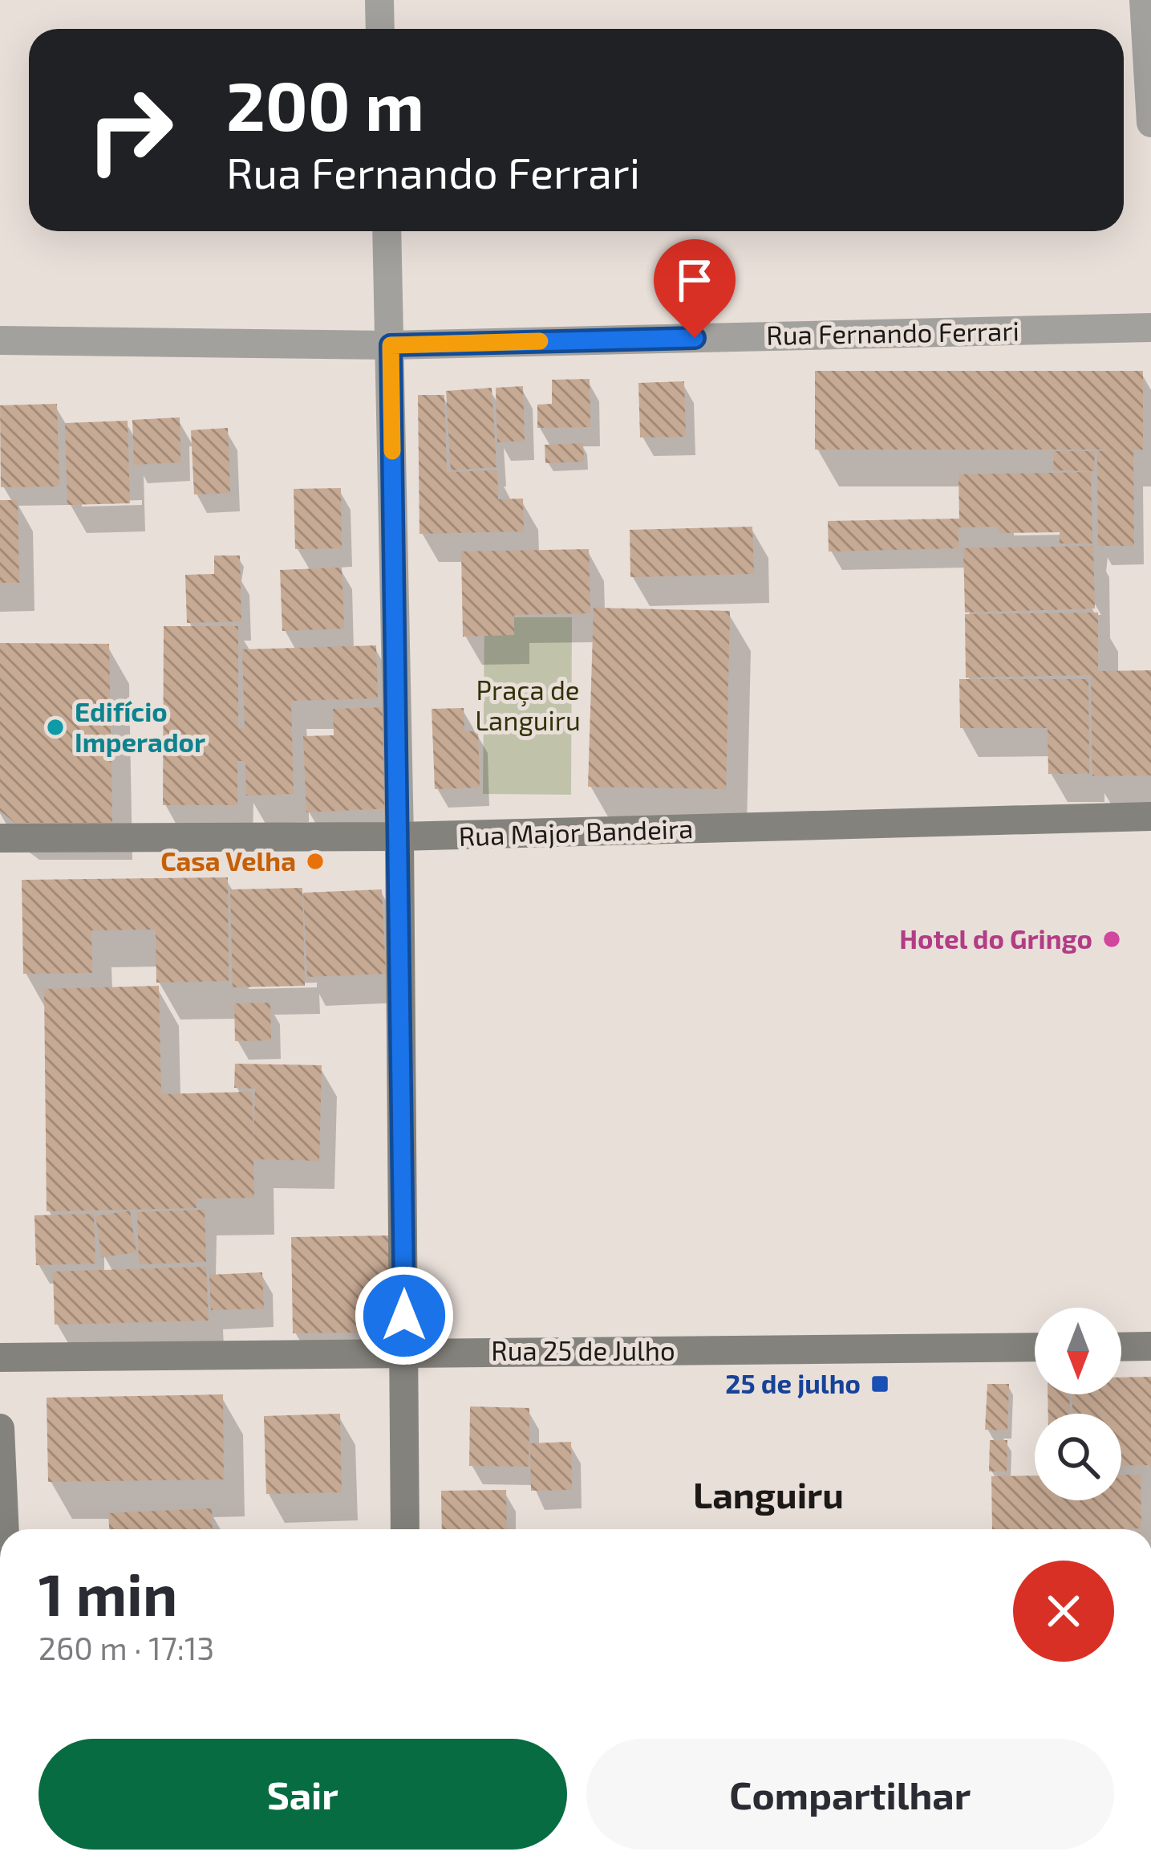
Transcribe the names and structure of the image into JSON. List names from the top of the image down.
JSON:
{
  "streets": {
    "main road": ["Rua Major Bandeira", "Rua 25 de Julho"],
    "street": ["Rua Fernando Ferrari"]
  },
  "districts": ["Languiru"],
  "parks": ["Praça de Languiru"],
  "places": {
    "other": ["Edifício Imperador", "Casa Velha", "Hotel do Gringo"],
    "transit": ["25 de julho"]
  },
  "north": "bottom",
  "page": {
    "turn": ["200 m", "Rua Fernando Ferrari"],
    "heading": ["1 min", "260 m · 17:13"],
    "buttons": ["Sair", "Compartilhar"]
  }
}
